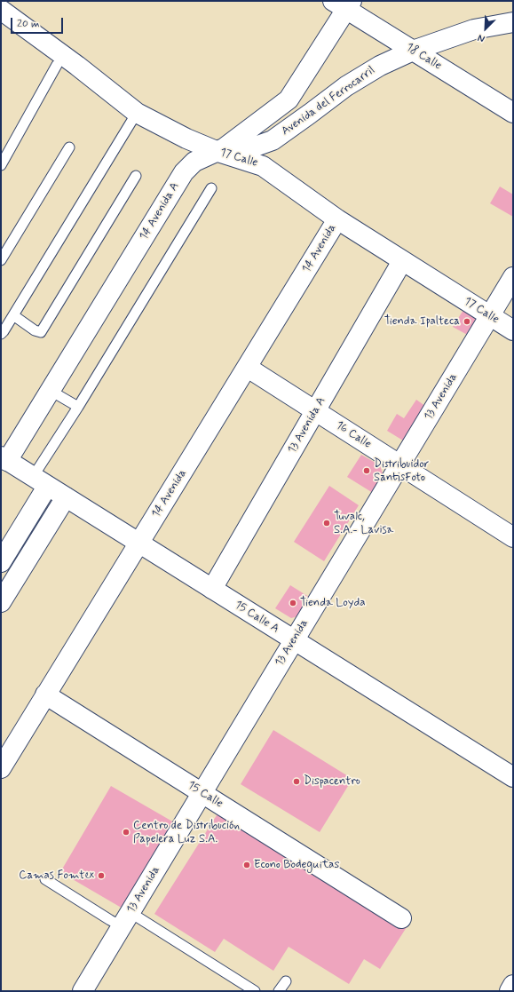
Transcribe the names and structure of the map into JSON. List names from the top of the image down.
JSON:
{
  "streets": {
    "street": [
      "18 Calle",
      "Avenida del Ferrocarril",
      "17 Calle",
      "14 Avenida A",
      "14 Avenida",
      "13 Avenida",
      "13 Avenida A",
      "16 Calle",
      "15 Calle A",
      "15 Calle"
    ]
  },
  "crossings": [
    ["18 Calle", "Avenida del Ferrocarril"],
    ["18 Calle", "14 Avenida A"],
    ["Avenida del Ferrocarril", "17 Calle"],
    ["Avenida del Ferrocarril", "14 Avenida A"],
    ["17 Calle", "14 Avenida A"],
    ["17 Calle", "14 Avenida"],
    ["17 Calle", "13 Avenida"],
    ["17 Calle", "13 Avenida A"],
    ["14 Avenida A", "15 Calle A"],
    ["14 Avenida", "16 Calle"],
    ["14 Avenida", "15 Calle A"],
    ["14 Avenida", "15 Calle"],
    ["13 Avenida", "16 Calle"],
    ["13 Avenida", "15 Calle A"],
    ["13 Avenida", "15 Calle"],
    ["13 Avenida A", "16 Calle"],
    ["13 Avenida A", "15 Calle A"]
  ],
  "places": [
    "Tienda Ipalteca",
    "Distribuidor SantisFoto",
    "Tuvalc, S.A.- Lavisa",
    "Tienda Loyda",
    "Dispacentro",
    "Centro de Distribución Papelera Luz S.A.",
    "Econo Bodeguitas",
    "Camas Fomtex"
  ],
  "scale_bar": "20 m",
  "north": "bottom left"
}
